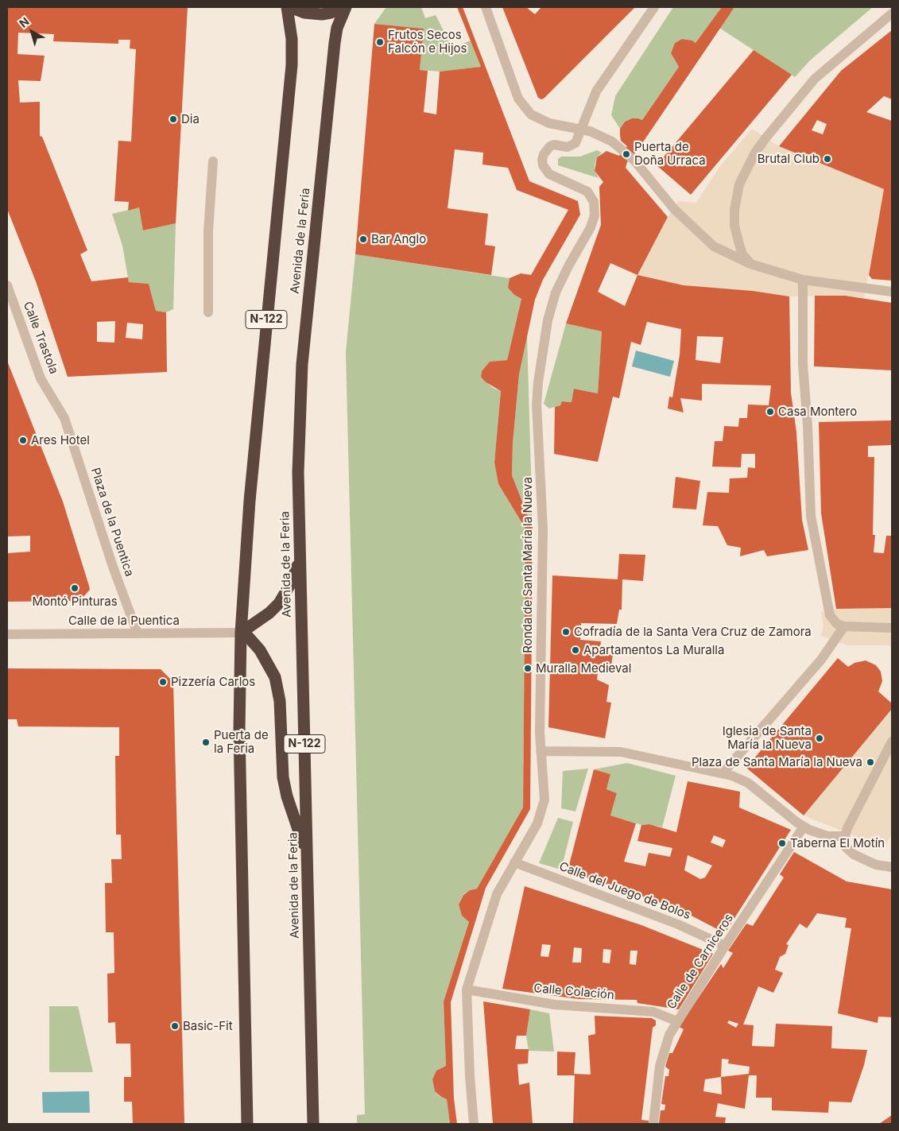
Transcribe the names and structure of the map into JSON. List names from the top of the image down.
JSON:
{
  "streets": {
    "highway": ["Avenida de la Feria", "N-122"],
    "street": [
      "Calle Trastola",
      "Plaza de la Puentica",
      "Ronda de Santa María la Nueva",
      "Calle de la Puentica",
      "Calle del Juego de Bolos",
      "Calle de Carniceros",
      "Calle Colación"
    ]
  },
  "crossings": [
    ["Avenida de la Feria", "N-122"],
    ["N-122", "Calle de la Puentica"],
    ["Calle Trastola", "Plaza de la Puentica"],
    ["Plaza de la Puentica", "Calle de la Puentica"],
    ["Ronda de Santa María la Nueva", "Calle del Juego de Bolos"],
    ["Ronda de Santa María la Nueva", "Calle Colación"],
    ["Calle del Juego de Bolos", "Calle de Carniceros"],
    ["Calle de Carniceros", "Calle Colación"]
  ],
  "places": [
    "Frutos Secos Falcón e Hijos",
    "Dia",
    "Puerta de Doña Urraca",
    "Brutal Club",
    "Bar Anglo",
    "Casa Montero",
    "Ares Hotel",
    "Montó Pinturas",
    "Cofradía de la Santa Vera Cruz de Zamora",
    "Apartamentos La Muralla",
    "Muralla Medieval",
    "Pizzería Carlos",
    "Iglesia de Santa María la Nueva",
    "Puerta de la Feria",
    "Plaza de Santa María la Nueva",
    "Taberna El Motín",
    "Basic-Fit"
  ],
  "north": "top left"
}
